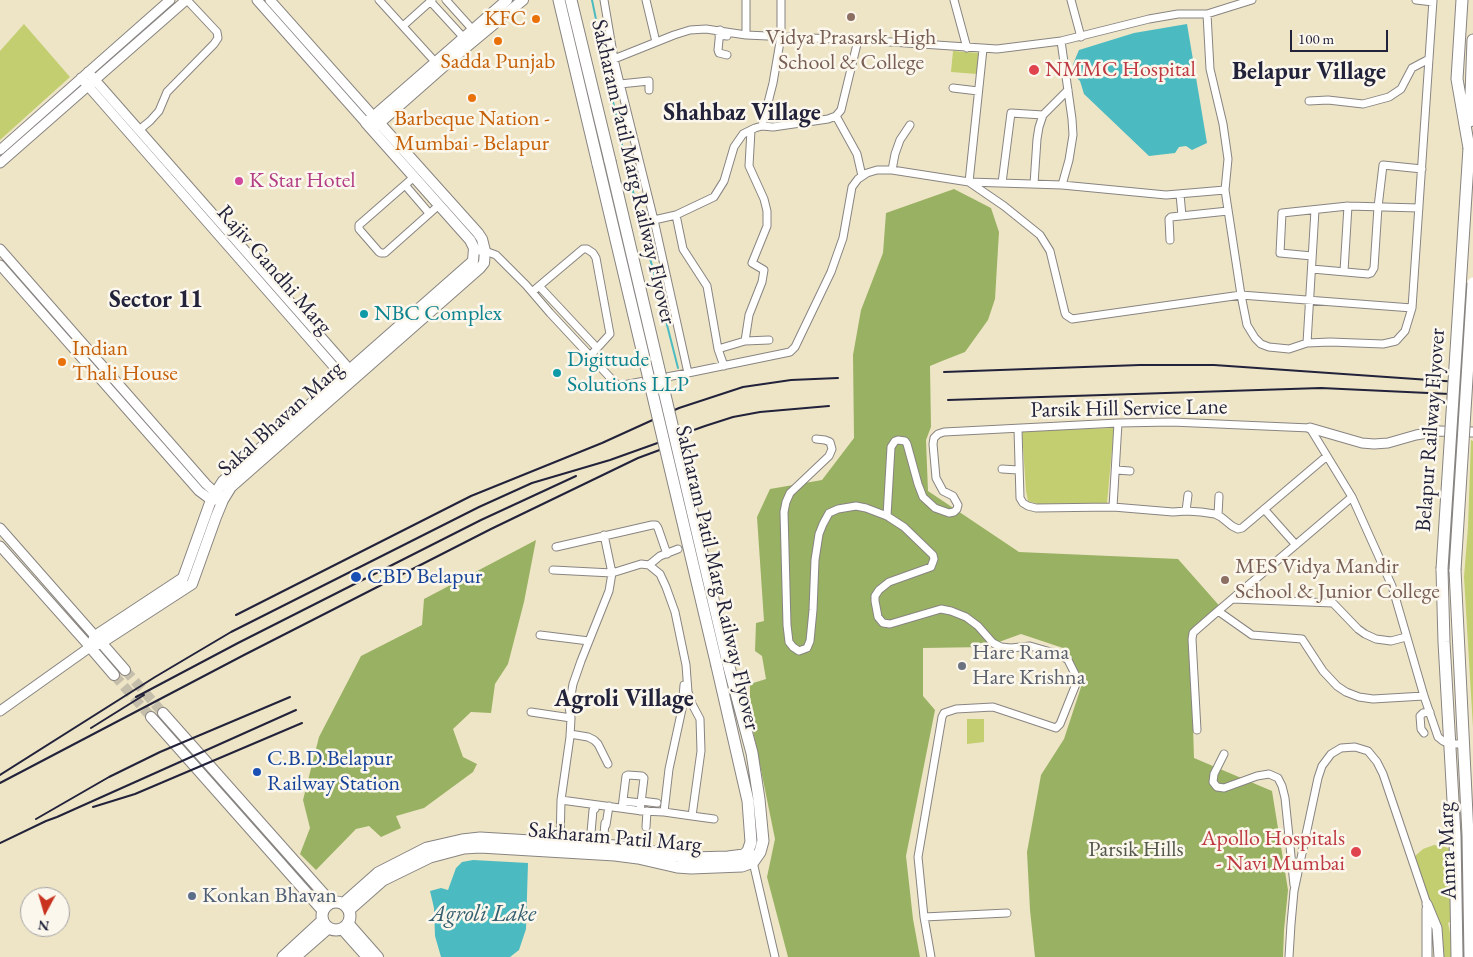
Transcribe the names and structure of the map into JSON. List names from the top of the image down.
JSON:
{
  "streets": {
    "main road": [
      "Sakharam Patil Marg Railway Flyover",
      "Sakal Bhavan Marg",
      "Belapur Railway Flyover",
      "Sakharam Patil Marg",
      "Amra Marg"
    ],
    "street": ["Rajiv Gandhi Marg", "Parsik Hill Service Lane"]
  },
  "crossings": [
    ["Sakharam Patil Marg Railway Flyover", "Sakharam Patil Marg"],
    ["Rajiv Gandhi Marg", "Sakal Bhavan Marg"],
    ["Belapur Railway Flyover", "Amra Marg"]
  ],
  "districts": [
    "Belapur Village",
    "Shahbaz Village",
    "Sector 11",
    "Agroli Village"
  ],
  "water": ["Agroli Lake"],
  "parks": ["Parsik Hills"],
  "places": [
    "Vidya Prasarsk High School & College",
    "KFC",
    "Sadda Punjab",
    "NMMC Hospital",
    "Barbeque Nation - Mumbai - Belapur",
    "K Star Hotel",
    "NBC Complex",
    "Indian Thali House",
    "Digittude Solutions LLP",
    "CBD Belapur",
    "MES Vidya Mandir School & Junior College",
    "Hare Rama Hare Krishna",
    "C.B.D.Belapur Railway Station",
    "Apollo Hospitals - Navi Mumbai",
    "Konkan Bhavan"
  ],
  "scale_bar": "100 m",
  "north": "bottom"
}
